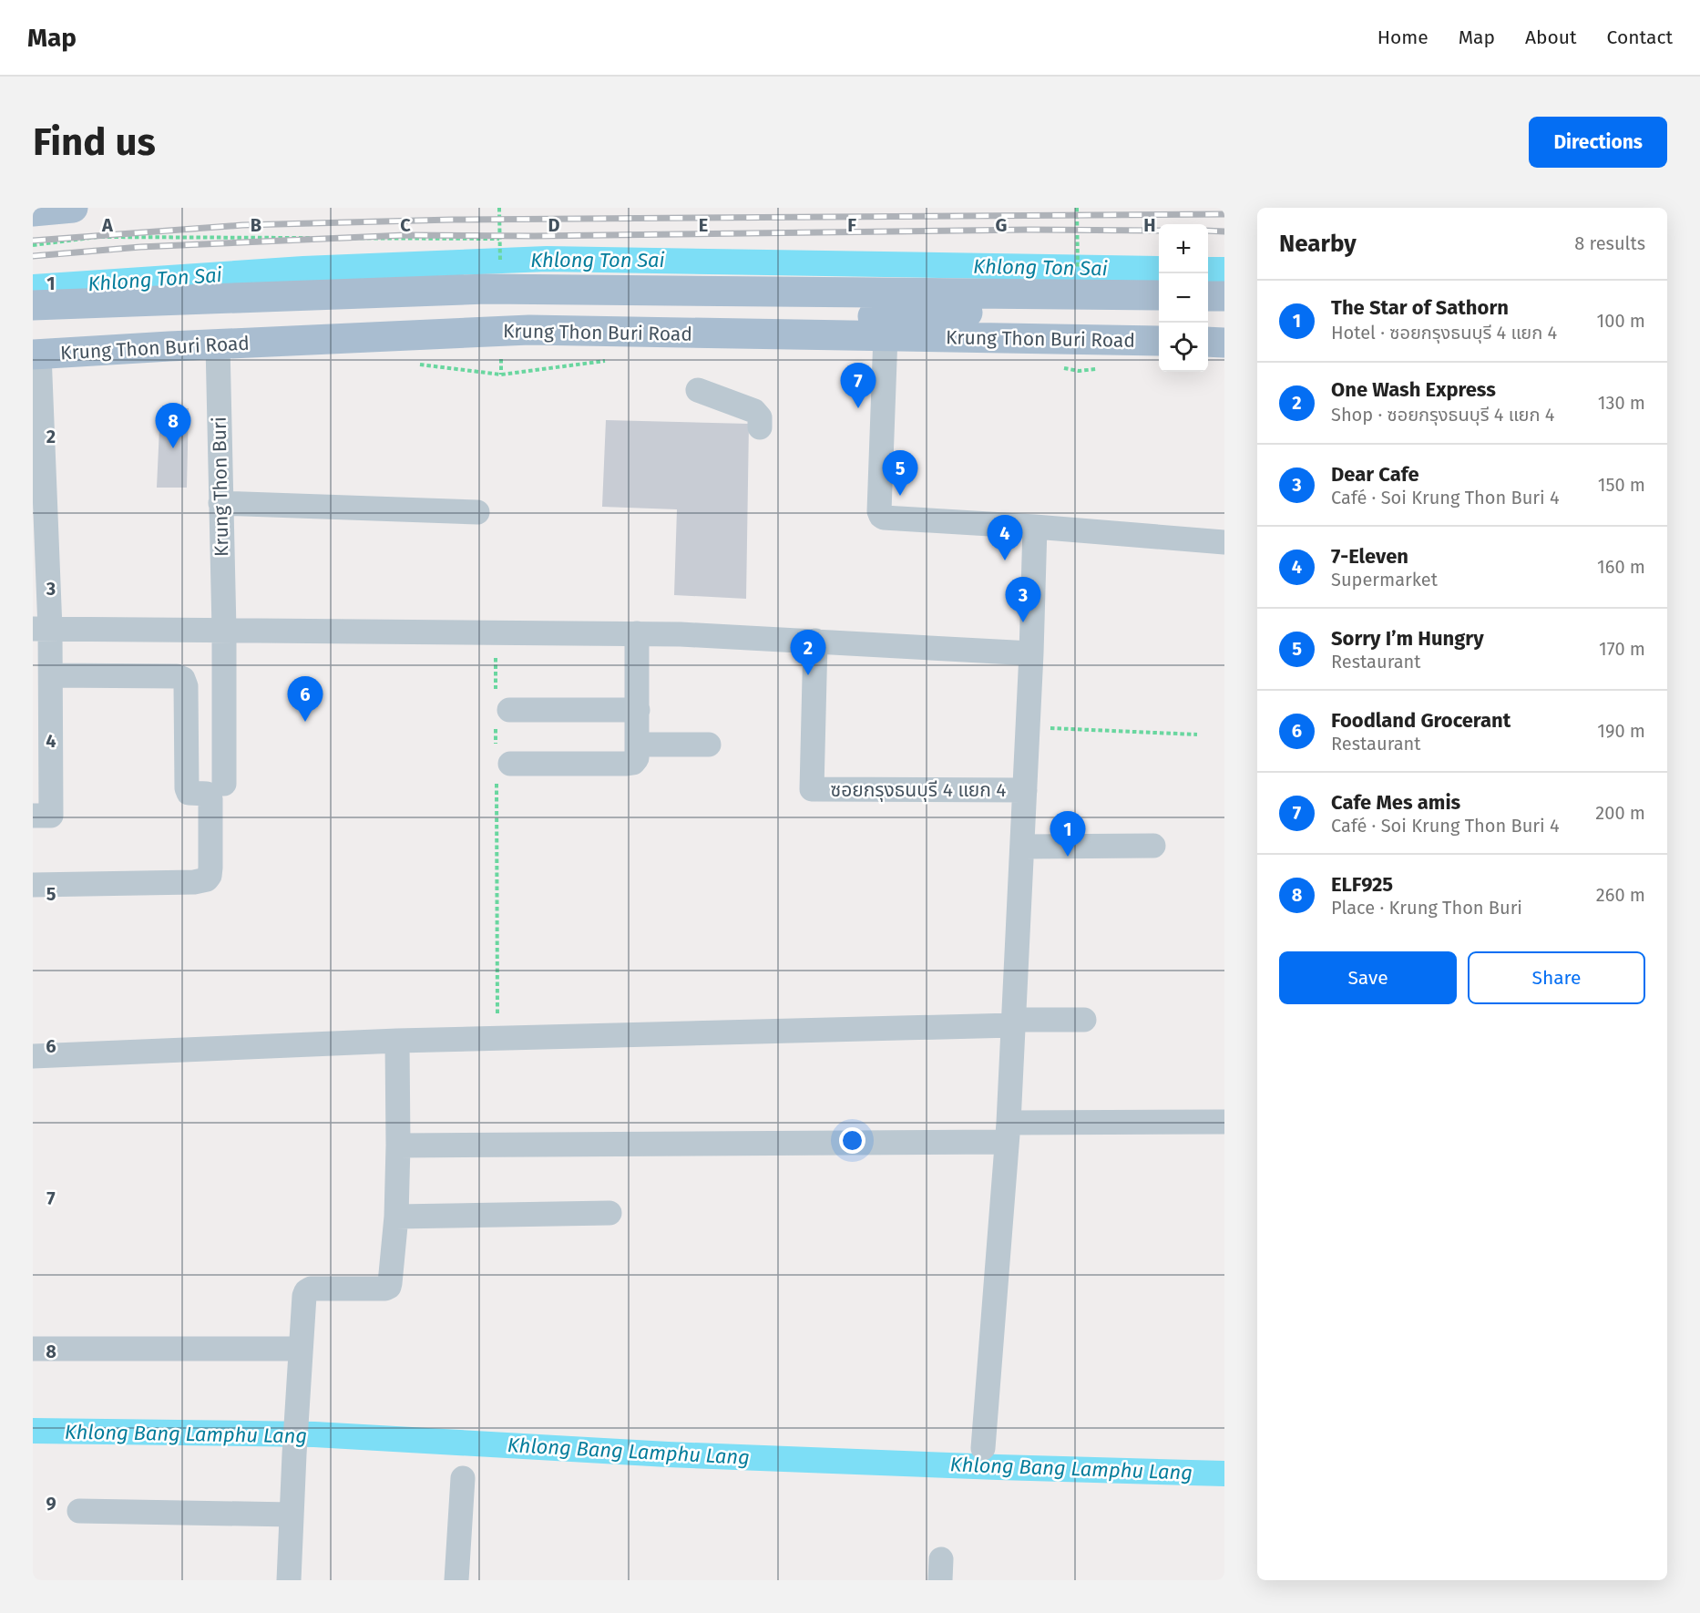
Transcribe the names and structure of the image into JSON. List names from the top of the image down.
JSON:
{
  "streets": {
    "main road": ["Krung Thon Buri Road"],
    "street": ["Krung Thon Buri", "ซอยกรุงธนบุรี 4 แยก 4"]
  },
  "crossings": [
    ["Krung Thon Buri Road", "Krung Thon Buri"]
  ],
  "water": ["Khlong Ton Sai", "Khlong Bang Lamphu Lang"],
  "page": {
    "header": "Map",
    "nav": [
      "Home",
      "Map",
      "About",
      "Contact"
    ],
    "buttons": [
      "Directions",
      ["Save", "Share"]
    ],
    "title": "Find us",
    "heading": ["Nearby", "8 results"],
    "map_buttons": ["+", "−"],
    "list": [
      {
        "mark": "1",
        "name": "The Star of Sathorn",
        "note": "Hotel · ซอยกรุงธนบุรี 4 แยก 4",
        "value": "100 m"
      },
      {
        "mark": "2",
        "name": "One Wash Express",
        "note": "Shop · ซอยกรุงธนบุรี 4 แยก 4",
        "value": "130 m"
      },
      {
        "mark": "3",
        "name": "Dear Cafe",
        "note": "Café · Soi Krung Thon Buri 4",
        "value": "150 m"
      },
      {
        "mark": "4",
        "name": "7-Eleven",
        "note": "Supermarket",
        "value": "160 m"
      },
      {
        "mark": "5",
        "name": "Sorry I’m Hungry",
        "note": "Restaurant",
        "value": "170 m"
      },
      {
        "mark": "6",
        "name": "Foodland Grocerant",
        "note": "Restaurant",
        "value": "190 m"
      },
      {
        "mark": "7",
        "name": "Cafe Mes amis",
        "note": "Café · Soi Krung Thon Buri 4",
        "value": "200 m"
      },
      {
        "mark": "8",
        "name": "ELF925",
        "note": "Place · Krung Thon Buri",
        "value": "260 m"
      }
    ],
    "pins": [
      "7",
      "8",
      "5",
      "4",
      "3",
      "2",
      "6",
      "1"
    ]
  },
  "grid": {
    "columns": [
      "A",
      "B",
      "C",
      "D",
      "E",
      "F",
      "G",
      "H"
    ],
    "rows": [
      "1",
      "2",
      "3",
      "4",
      "5",
      "6",
      "7",
      "8",
      "9"
    ]
  }
}
